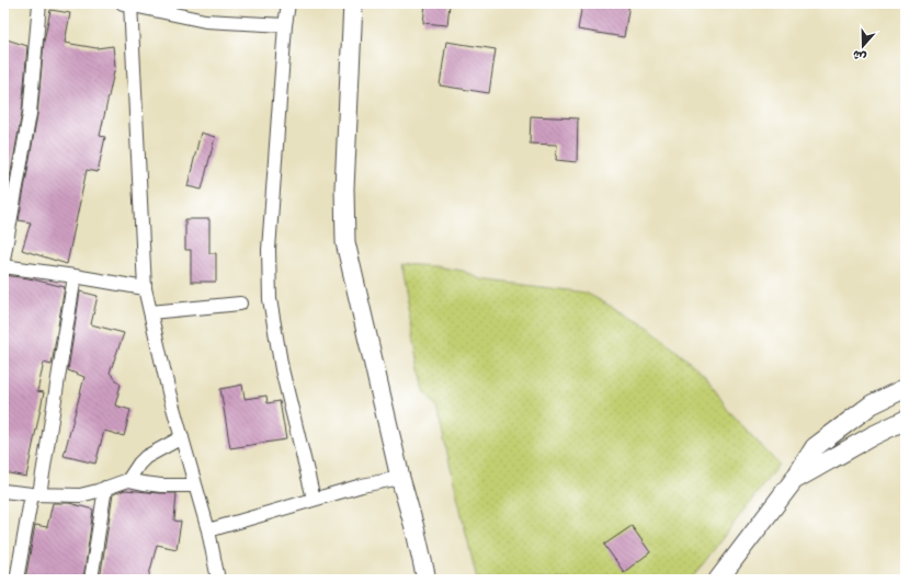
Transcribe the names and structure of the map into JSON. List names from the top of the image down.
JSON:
{
  "north": "bottom"
}
